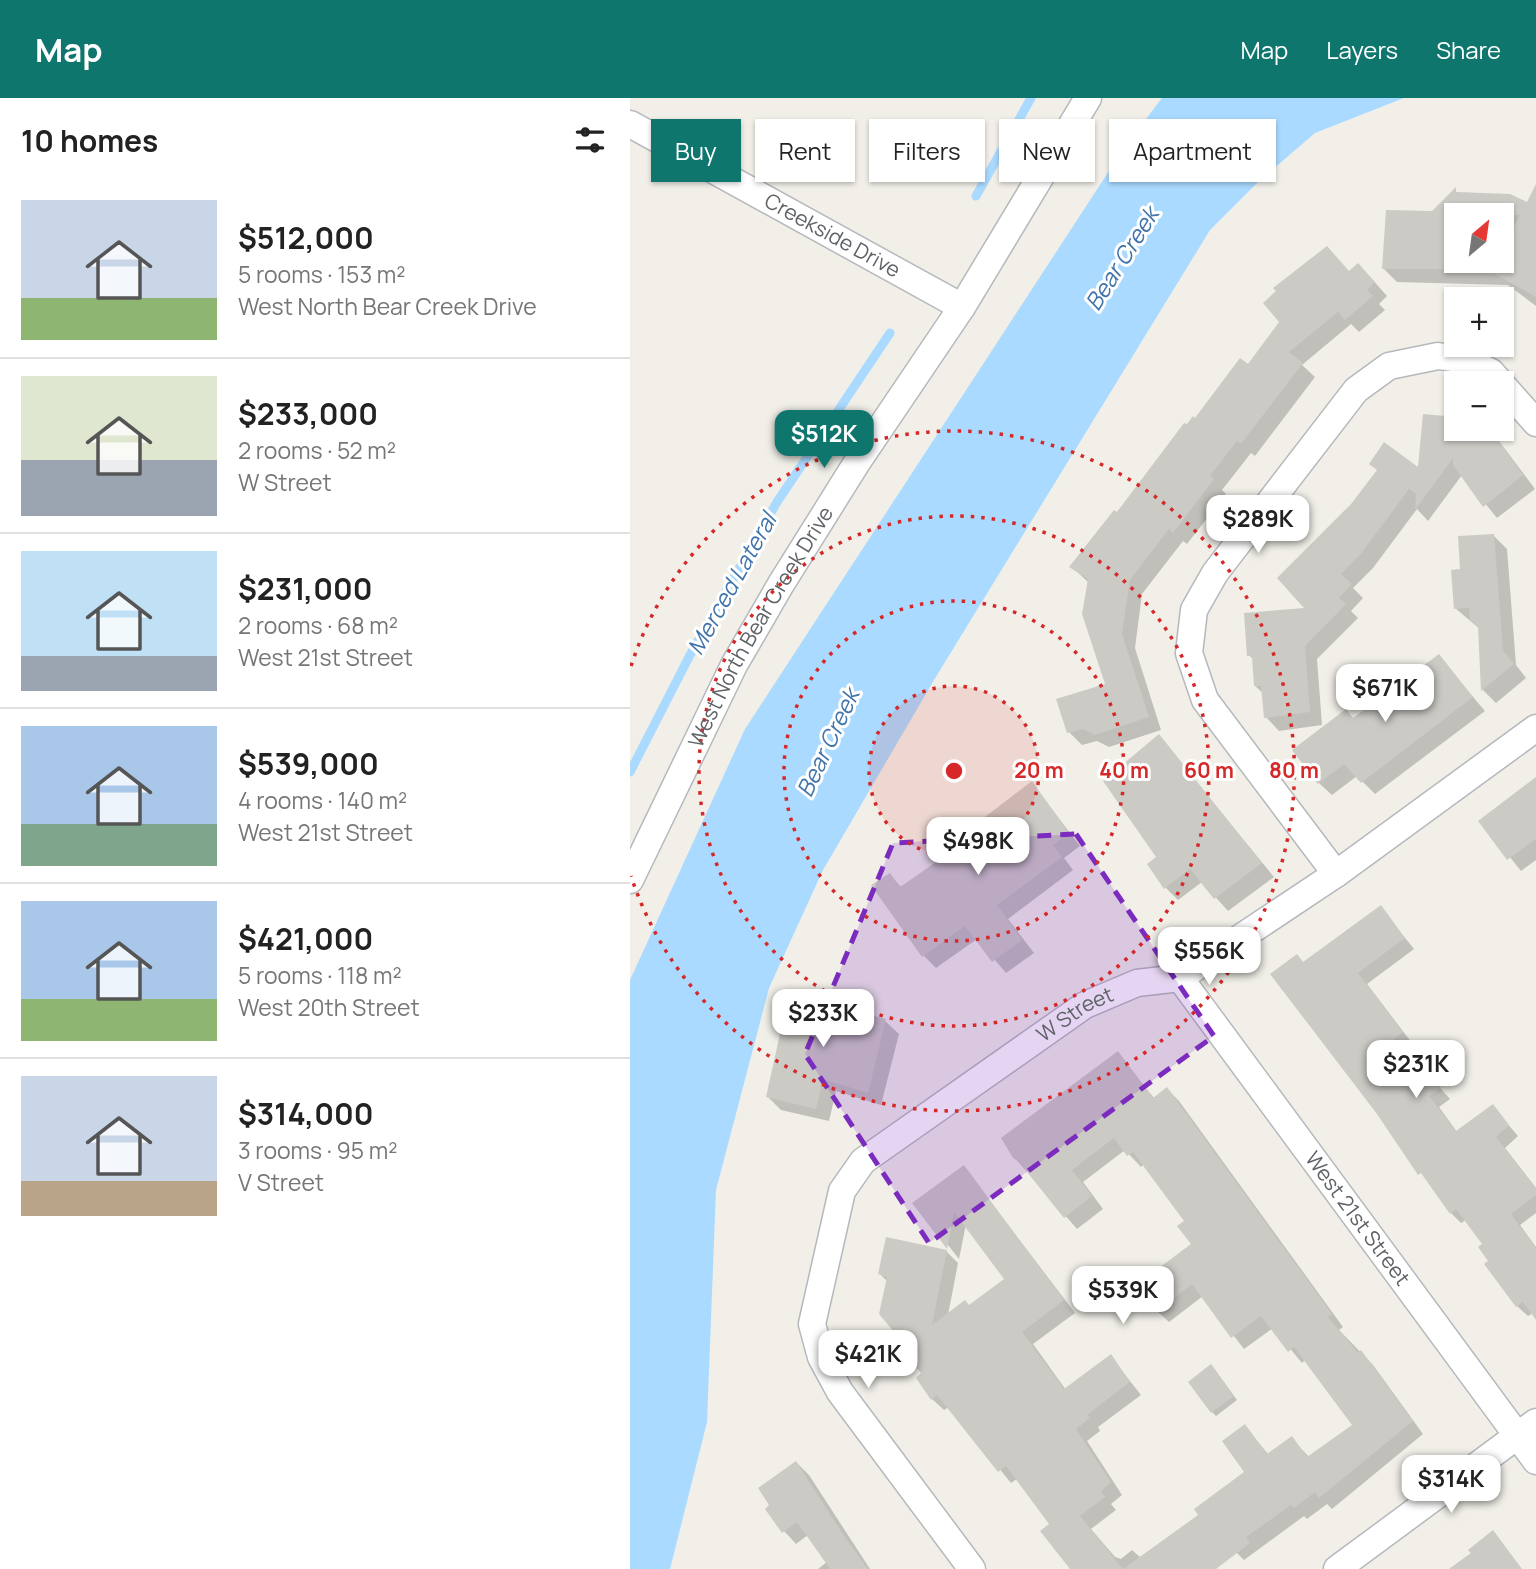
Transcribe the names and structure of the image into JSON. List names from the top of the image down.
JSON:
{
  "streets": {
    "street": [
      "Creekside Drive",
      "West North Bear Creek Drive",
      "W Street",
      "West 21st Street"
    ]
  },
  "crossings": [
    ["Creekside Drive", "West North Bear Creek Drive"],
    ["W Street", "West 21st Street"]
  ],
  "water": ["Bear Creek", "Merced Lateral"],
  "north": "top right",
  "page": {
    "header": "Map",
    "nav": ["Map", "Layers", "Share"],
    "heading": "10 homes",
    "chip": [
      "Buy",
      "Rent",
      "Filters",
      "New",
      "Apartment"
    ],
    "list": [
      {
        "name": "$512,000",
        "note": "5 rooms · 153 m² · West North Bear Creek Drive"
      },
      {
        "name": "$233,000",
        "note": "2 rooms · 52 m² · W Street"
      },
      {
        "name": "$231,000",
        "note": "2 rooms · 68 m² · West 21st Street"
      },
      {
        "name": "$539,000",
        "note": "4 rooms · 140 m² · West 21st Street"
      },
      {
        "name": "$421,000",
        "note": "5 rooms · 118 m² · West 20th Street"
      },
      {
        "name": "$314,000",
        "note": "3 rooms · 95 m² · V Street"
      }
    ],
    "map_buttons": ["+", "−"],
    "price": [
      "$512K",
      "$289K",
      "$671K",
      "$498K",
      "$556K",
      "$233K",
      "$231K",
      "$539K",
      "$421K",
      "$314K"
    ]
  },
  "rings": [
    "20 m",
    "40 m",
    "60 m",
    "80 m"
  ]
}
